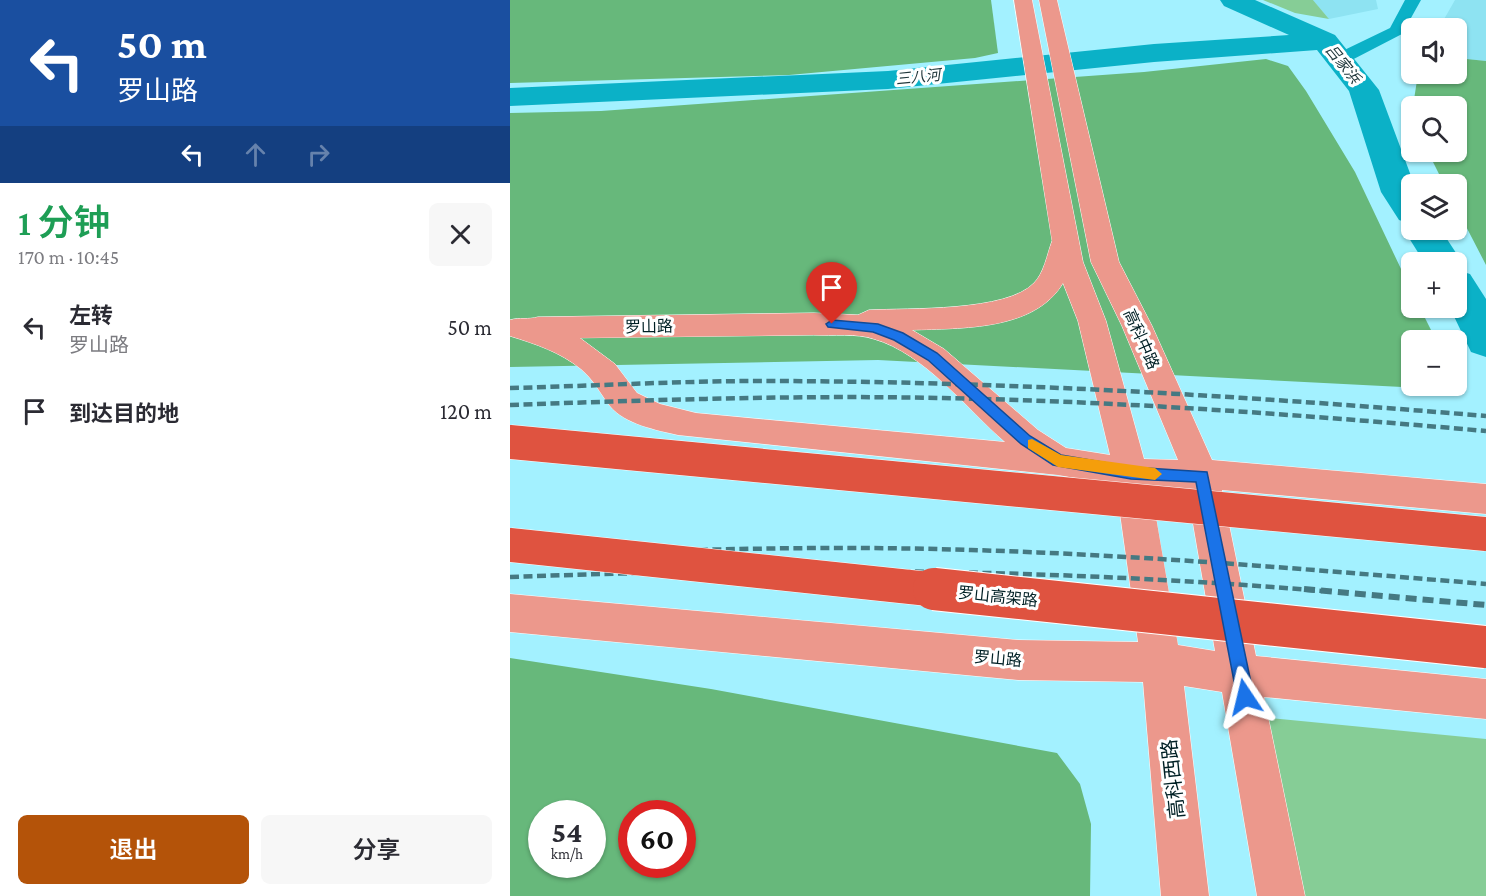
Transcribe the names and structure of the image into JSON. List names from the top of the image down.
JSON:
{
  "streets": {
    "highway": ["罗山高架路"],
    "main road": ["罗山路", "高科中路", "高科西路"]
  },
  "crossings": [
    ["罗山路", "高科中路"],
    ["罗山路", "高科西路"],
    ["高科中路", "高科西路"]
  ],
  "water": ["吕家浜", "三八河"],
  "page": {
    "turn": ["50 m", "罗山路"],
    "map_buttons": ["+", "−"],
    "heading": ["1 分钟", "170 m · 10:45"],
    "list": [
      {
        "name": "左转",
        "note": "罗山路",
        "value": "50 m"
      },
      {
        "name": "到达目的地",
        "value": "120 m"
      }
    ],
    "speed": "54 km/h",
    "limit": "60",
    "buttons": ["退出", "分享"]
  }
}
